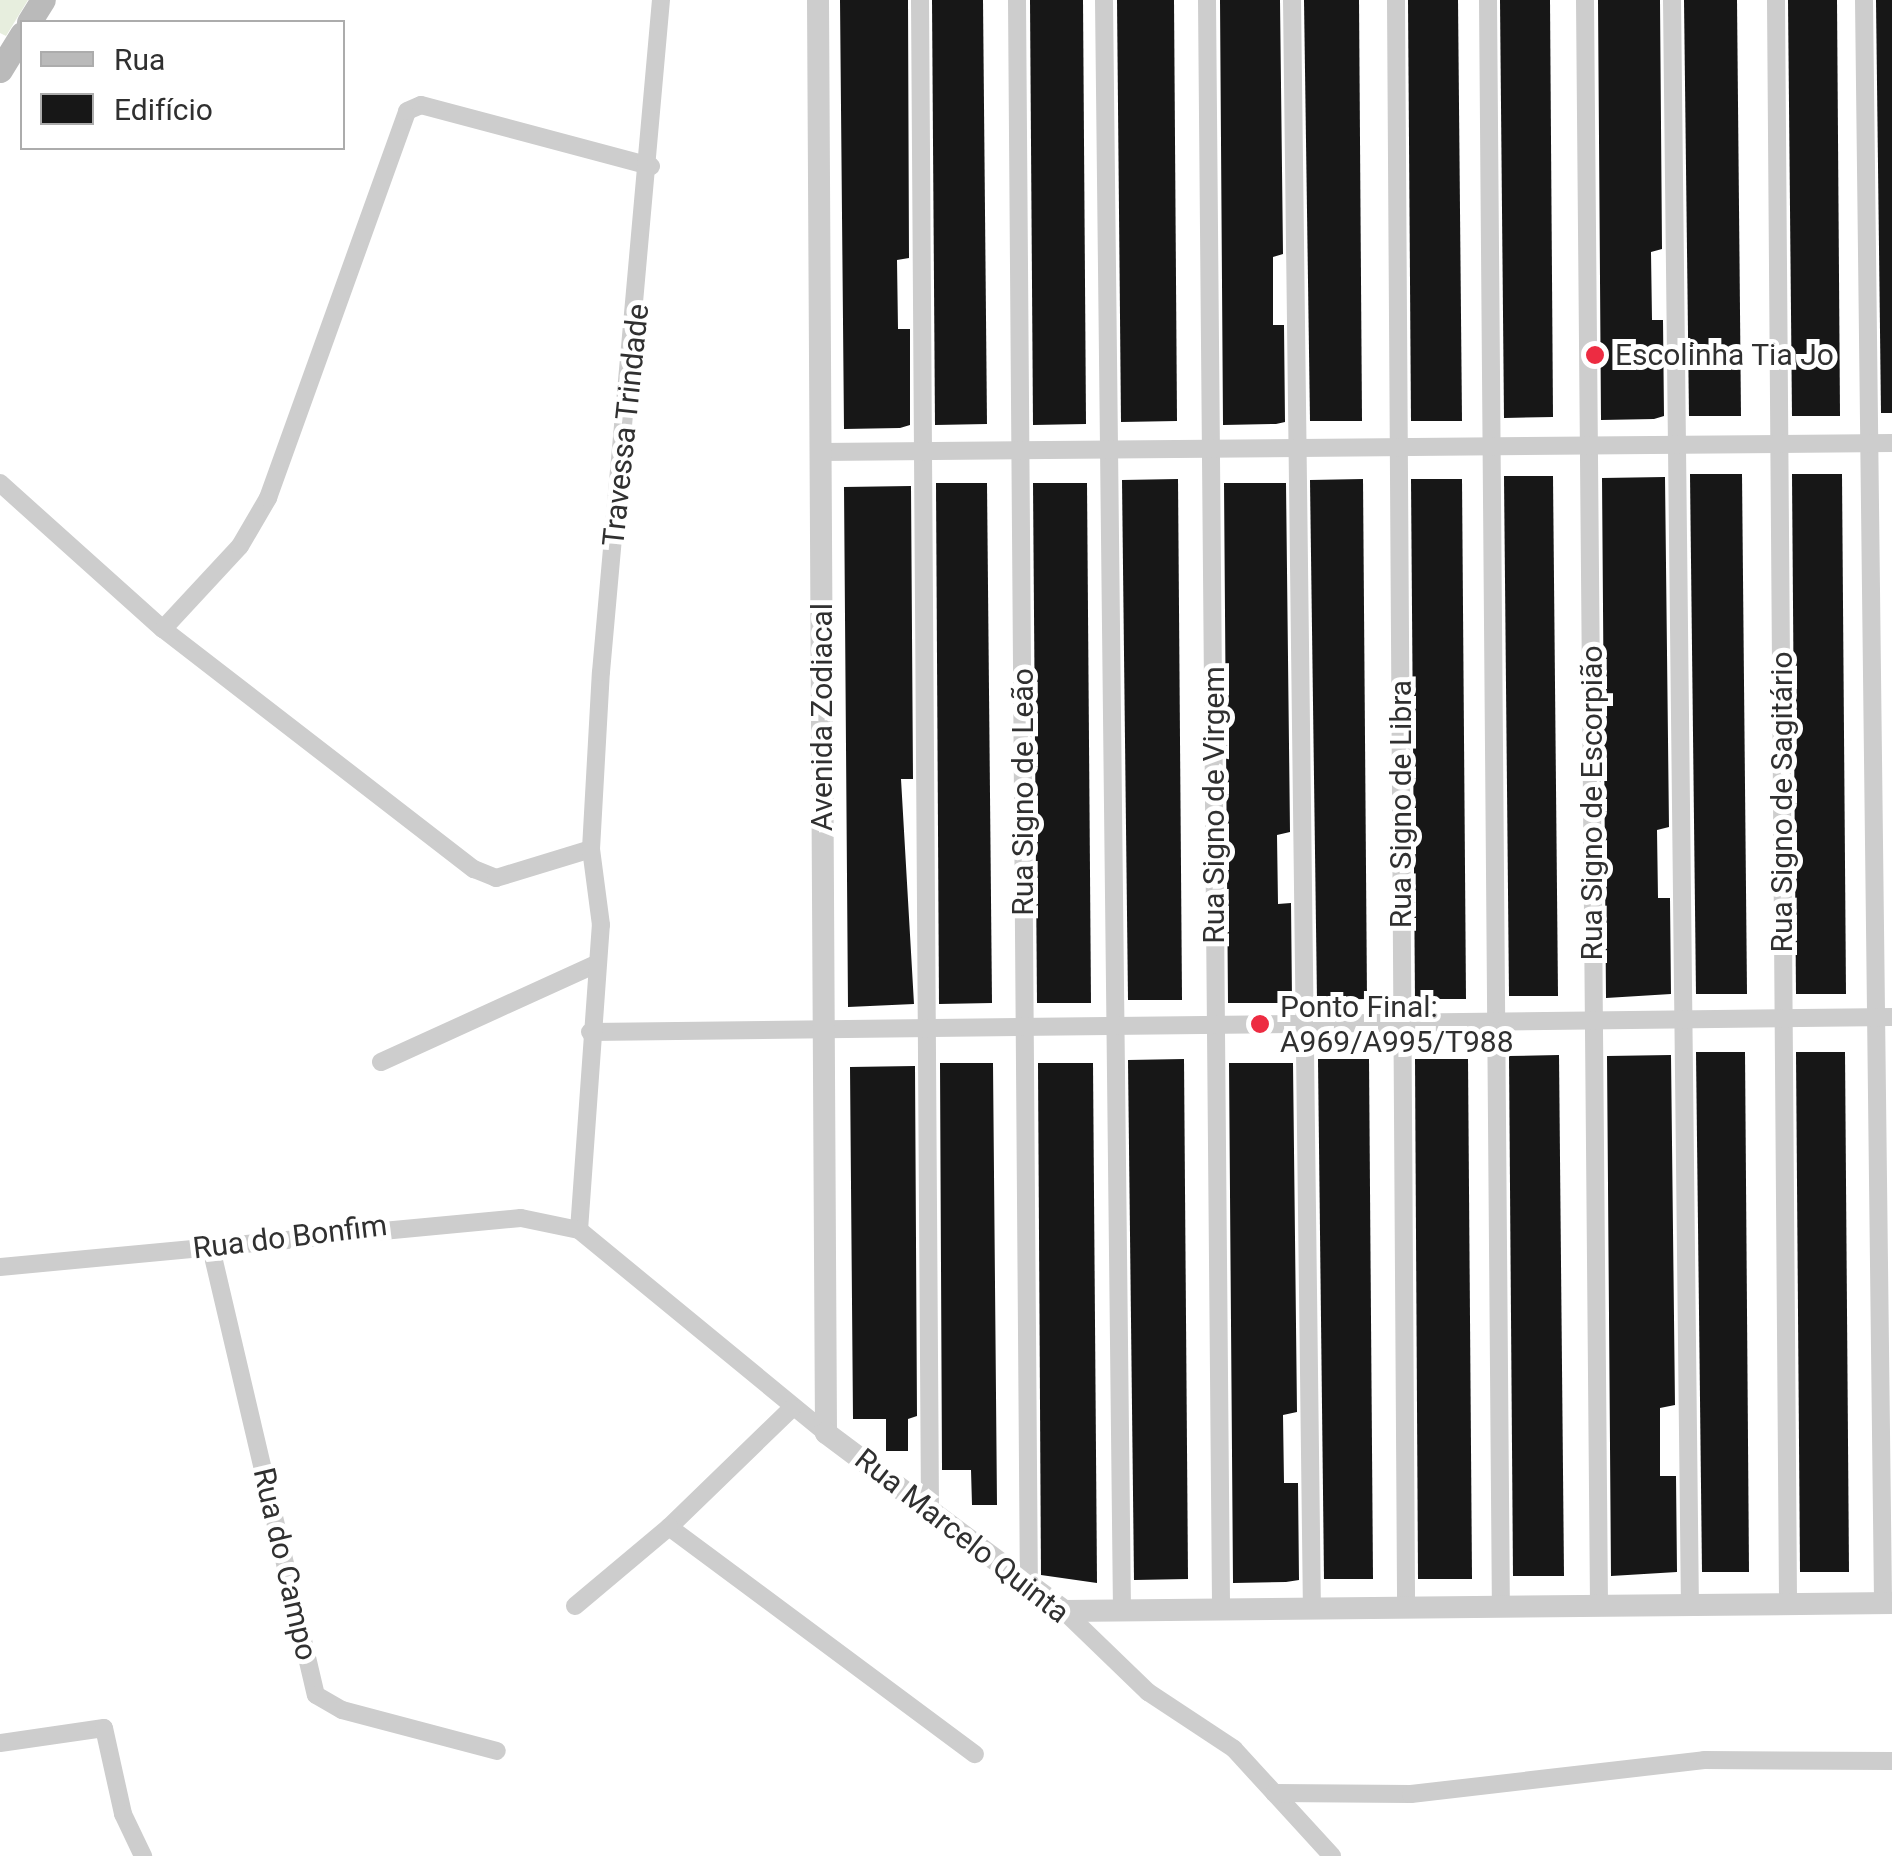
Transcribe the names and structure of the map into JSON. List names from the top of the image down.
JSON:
{
  "streets": {
    "street": [
      "Travessa Trindade",
      "Avenida Zodiacal",
      "Rua Signo de Leão",
      "Rua Signo de Sagitário",
      "Rua Signo de Escorpião",
      "Rua Signo de Libra",
      "Rua Signo de Virgem",
      "Rua do Bonfim",
      "Rua Marcelo Quinta",
      "Rua do Campo"
    ]
  },
  "crossings": [
    ["Travessa Trindade", "Rua do Bonfim"],
    ["Travessa Trindade", "Rua Marcelo Quinta"],
    ["Avenida Zodiacal", "Rua Marcelo Quinta"],
    ["Rua Signo de Leão", "Rua Marcelo Quinta"],
    ["Rua do Bonfim", "Rua Marcelo Quinta"],
    ["Rua do Bonfim", "Rua do Campo"]
  ],
  "places": ["Escolinha Tia Jo", "Ponto Final: A969/A995/T988"],
  "legend": ["Rua", "Edifício"]
}
